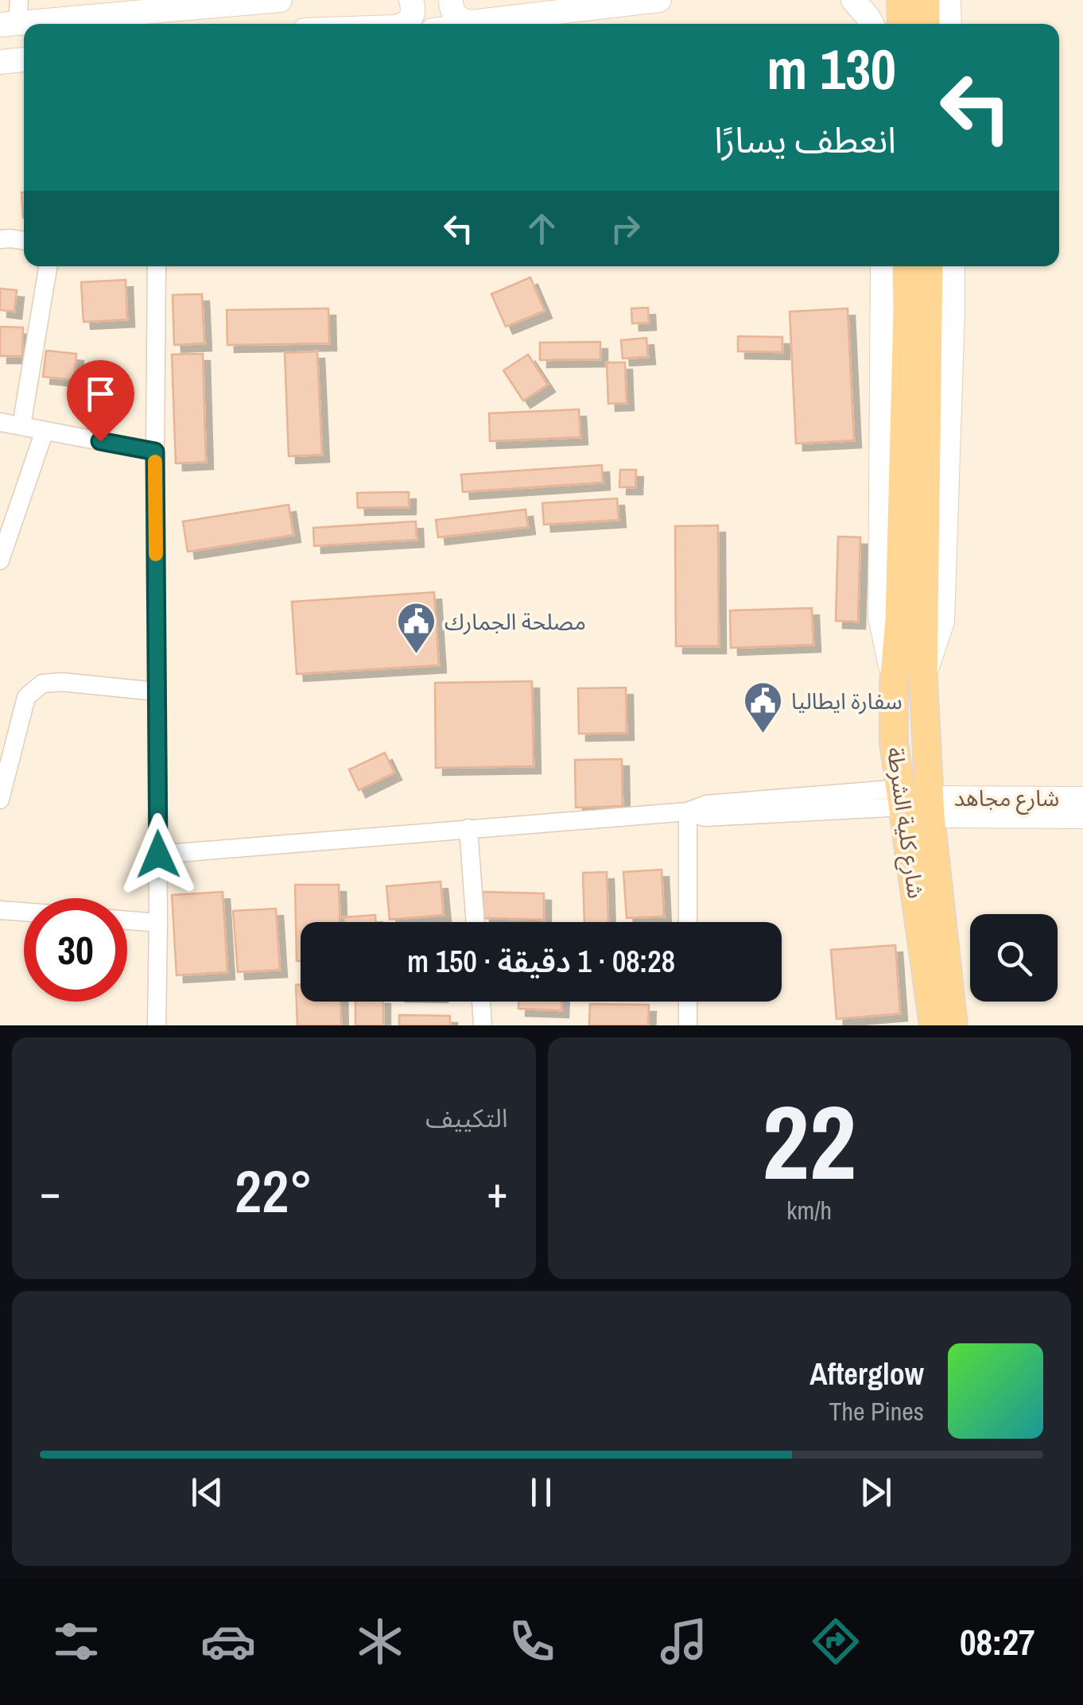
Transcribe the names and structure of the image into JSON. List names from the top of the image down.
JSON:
{
  "streets": {
    "main road": ["شارع كلية الشرطة"],
    "street": ["شارع مجاهد"]
  },
  "crossings": [
    ["شارع مجاهد", "شارع كلية الشرطة"]
  ],
  "places": {
    "public building": ["مصلحة الجمارك", "سفارة ايطاليا"]
  },
  "page": {
    "turn": ["130 m", "انعطف يسارًا"],
    "limit": "30",
    "trip": "08:28 · 1 دقيقة · 150 m",
    "tile": [
      ["22", "km/h"],
      "التكييف"
    ],
    "heat": ["−", "22°", "+"],
    "song": ["Afterglow", "The Pines"],
    "tabs": "08:27"
  }
}
